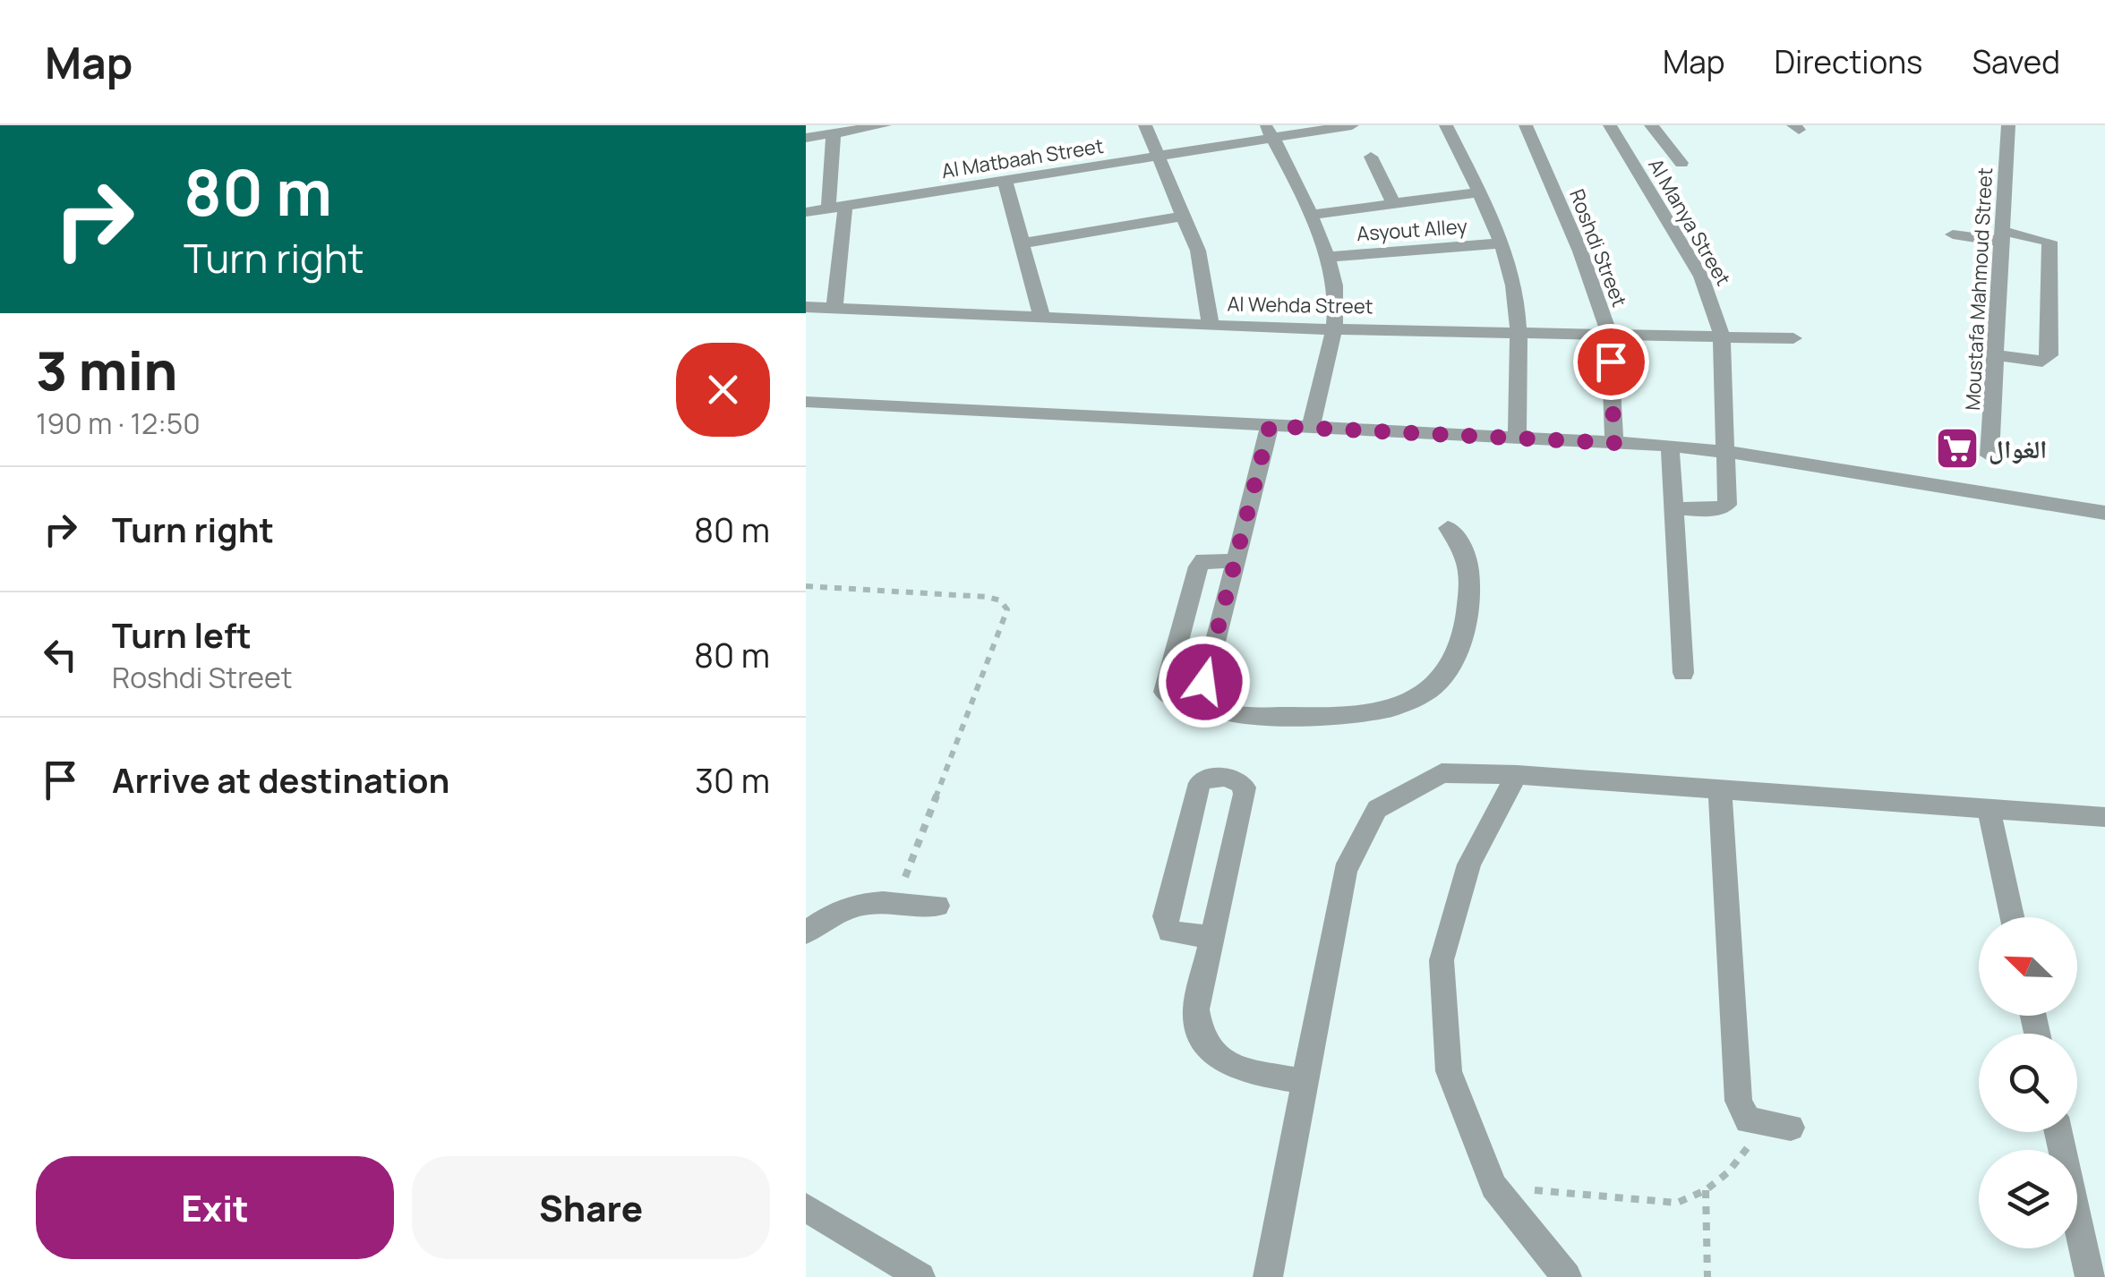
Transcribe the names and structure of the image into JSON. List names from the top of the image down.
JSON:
{
  "streets": {
    "street": [
      "Al Matbaah Street",
      "Al Manya Street",
      "Asyout Alley",
      "Roshdi Street",
      "Moustafa Mahmoud Street",
      "Al Wehda Street"
    ]
  },
  "crossings": [
    ["Al Manya Street", "Al Wehda Street"],
    ["Roshdi Street", "Al Wehda Street"]
  ],
  "places": {
    "supermarket": ["الغوال"]
  },
  "north": "top left",
  "page": {
    "header": "Map",
    "nav": ["Map", "Directions", "Saved"],
    "turn": ["80 m", "Turn right"],
    "heading": ["3 min", "190 m · 12:50"],
    "list": [
      {
        "name": "Turn right",
        "value": "80 m"
      },
      {
        "name": "Turn left",
        "note": "Roshdi Street",
        "value": "80 m"
      },
      {
        "name": "Arrive at destination",
        "value": "30 m"
      }
    ],
    "buttons": ["Exit", "Share"]
  }
}
